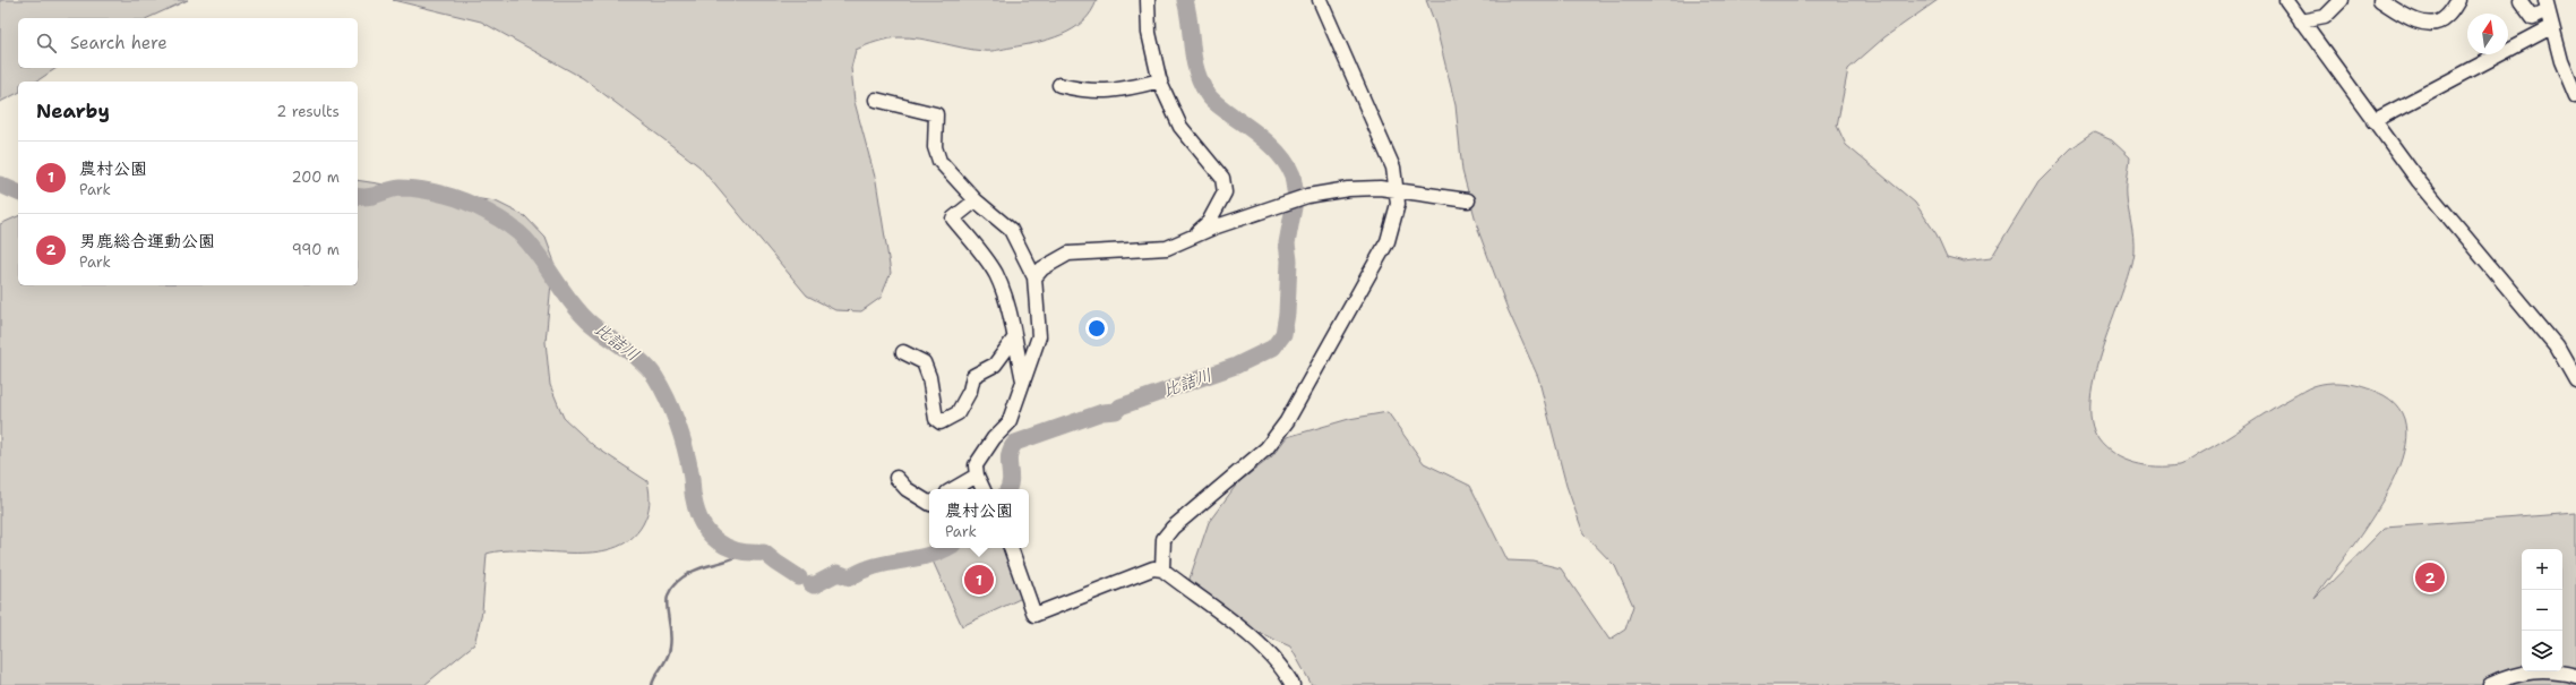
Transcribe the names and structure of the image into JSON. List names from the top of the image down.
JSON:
{
  "water": ["比詰川"],
  "north": "top",
  "page": {
    "search": "Search here",
    "heading": ["Nearby", "2 results"],
    "list": [
      {
        "mark": "1",
        "name": "農村公園",
        "note": "Park",
        "value": "200 m"
      },
      {
        "mark": "2",
        "name": "男鹿総合運動公園",
        "note": "Park",
        "value": "990 m"
      }
    ],
    "popup": ["農村公園", "Park"],
    "map_buttons": ["+", "−"],
    "pins": ["2", "1"]
  }
}
